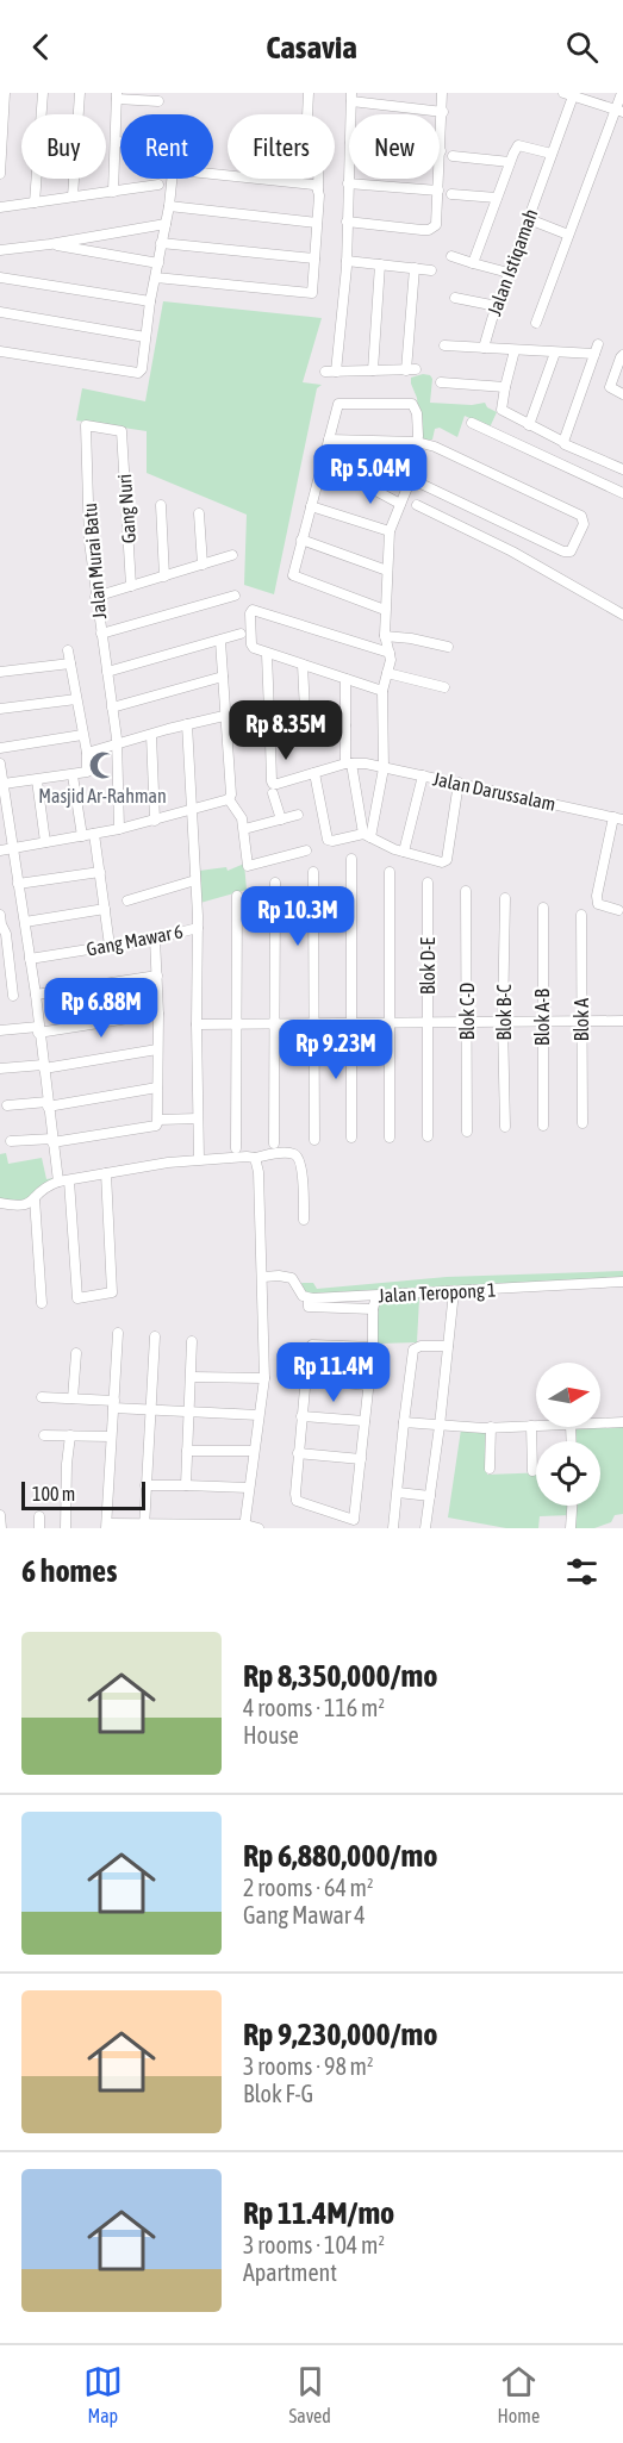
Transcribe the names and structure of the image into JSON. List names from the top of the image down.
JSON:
{
  "streets": {
    "street": [
      "Jalan Istiqamah",
      "Gang Nuri",
      "Jalan Murai Batu",
      "Jalan Darussalam",
      "Gang Mawar 6",
      "Blok D-E",
      "Blok C-D",
      "Blok B-C",
      "Blok A-B",
      "Blok A",
      "Jalan Teropong 1"
    ]
  },
  "crossings": [
    ["Gang Nuri", "Jalan Murai Batu"]
  ],
  "places": {
    "mosque": ["Masjid Ar-Rahman"]
  },
  "scale_bar": "100 m",
  "north": "right",
  "page": {
    "header": "Casavia",
    "chip": [
      "Buy",
      "Rent",
      "Filters",
      "New"
    ],
    "price": [
      "Rp 5.04M",
      "Rp 8.35M",
      "Rp 10.3M",
      "Rp 6.88M",
      "Rp 9.23M",
      "Rp 11.4M"
    ],
    "scale": "100 m",
    "heading": "6 homes",
    "list": [
      {
        "name": "Rp 8,350,000/mo",
        "note": "4 rooms · 116 m² · House"
      },
      {
        "name": "Rp 6,880,000/mo",
        "note": "2 rooms · 64 m² · Gang Mawar 4"
      },
      {
        "name": "Rp 9,230,000/mo",
        "note": "3 rooms · 98 m² · Blok F-G"
      },
      {
        "name": "Rp 11.4M/mo",
        "note": "3 rooms · 104 m² · Apartment"
      }
    ],
    "tabs": ["Map", "Saved", "Home"]
  }
}
